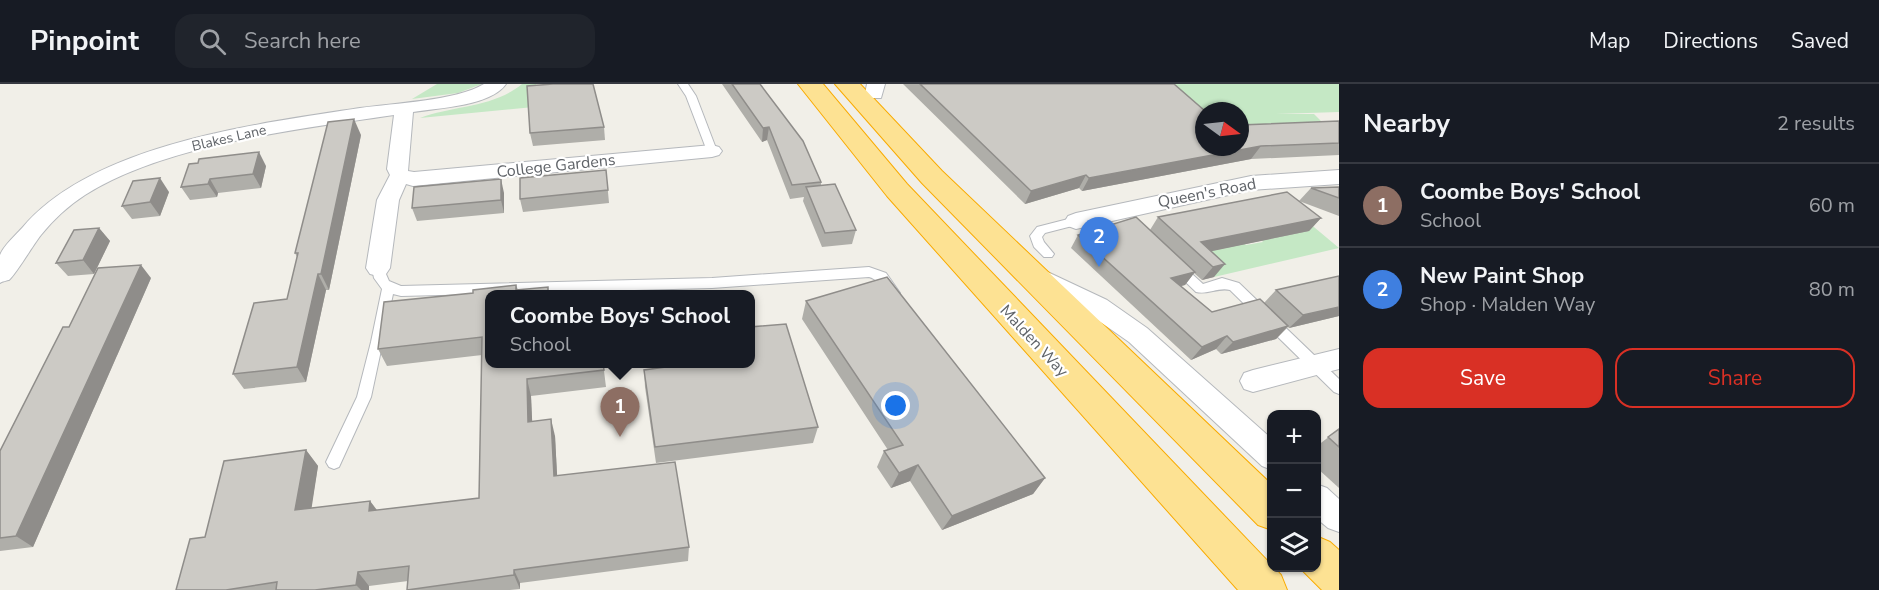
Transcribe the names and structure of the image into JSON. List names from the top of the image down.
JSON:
{
  "streets": {
    "highway": ["Malden Way"],
    "street": ["Blakes Lane", "College Gardens", "Queen's Road"]
  },
  "north": "right",
  "page": {
    "header": "Pinpoint",
    "search": "Search here",
    "nav": ["Map", "Directions", "Saved"],
    "heading": ["Nearby", "2 results"],
    "list": [
      {
        "mark": "1",
        "name": "Coombe Boys' School",
        "note": "School",
        "value": "60 m"
      },
      {
        "mark": "2",
        "name": "New Paint Shop",
        "note": "Shop · Malden Way",
        "value": "80 m"
      }
    ],
    "pins": ["2", "1"],
    "popup": ["Coombe Boys' School", "School"],
    "buttons": ["Save", "Share"],
    "map_buttons": ["+", "−"]
  }
}
